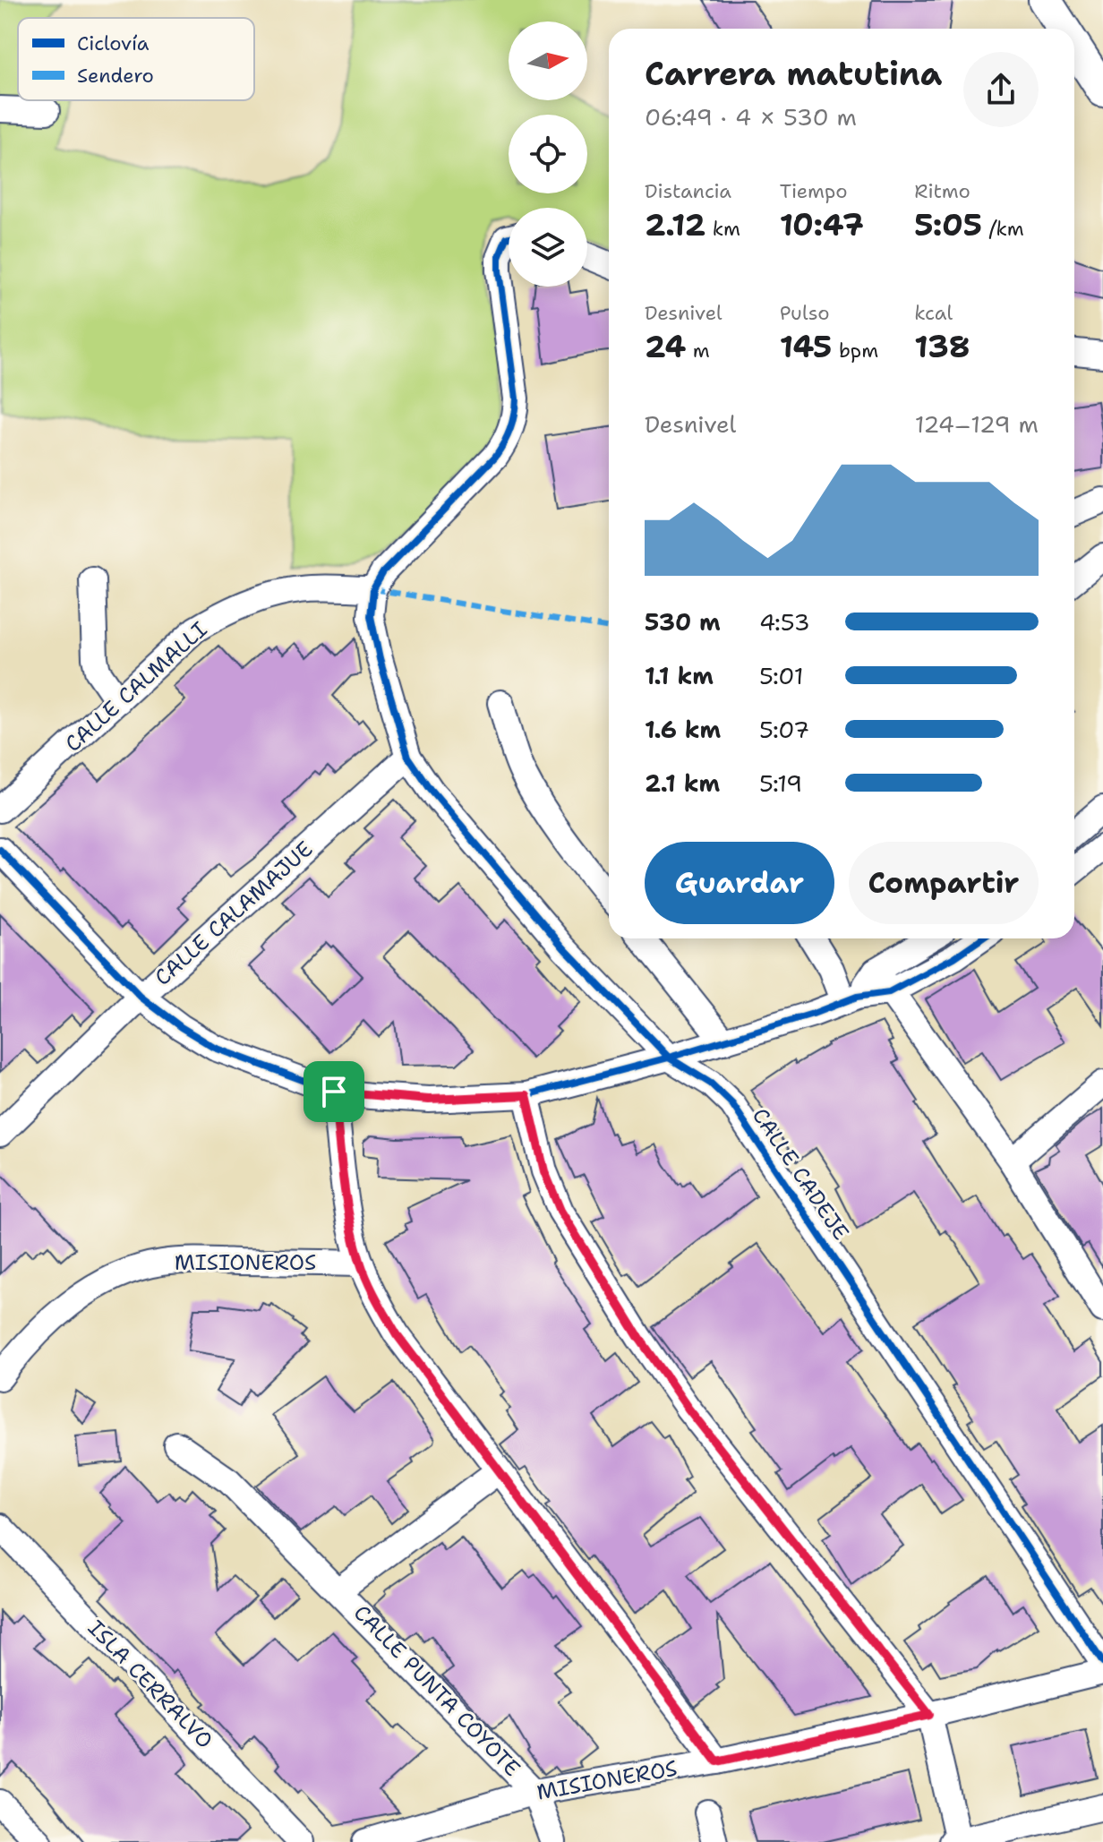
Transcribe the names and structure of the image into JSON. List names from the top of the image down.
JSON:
{
  "streets": {
    "street": [
      "CALLE CALMALLI",
      "CALLE CALAMAJUE",
      "CALLE CADEJE",
      "MISIONEROS",
      "ISLA CERRALVO",
      "CALLE PUNTA COYOTE"
    ]
  },
  "crossings": [
    ["CALLE CALMALLI", "CALLE CADEJE"],
    ["CALLE CALAMAJUE", "CALLE CADEJE"],
    ["MISIONEROS", "CALLE PUNTA COYOTE"]
  ],
  "legend": ["Ciclovía", "Sendero"],
  "north": "right",
  "page": {
    "heading": ["Carrera matutina", "06:49 · 4 × 530 m"],
    "stats": [
      ["Distancia", "2.12 km"],
      ["Tiempo", "10:47"],
      ["Ritmo", "5:05 /km"],
      ["Desnivel", "24 m"],
      ["Pulso", "145 bpm"],
      ["kcal", "138"]
    ],
    "chart": ["Desnivel", "124–129 m"],
    "list": [
      {
        "name": "530 m",
        "note": "4:53"
      },
      {
        "name": "1.1 km",
        "note": "5:01"
      },
      {
        "name": "1.6 km",
        "note": "5:07"
      },
      {
        "name": "2.1 km",
        "note": "5:19"
      }
    ],
    "buttons": ["Guardar", "Compartir"]
  }
}
